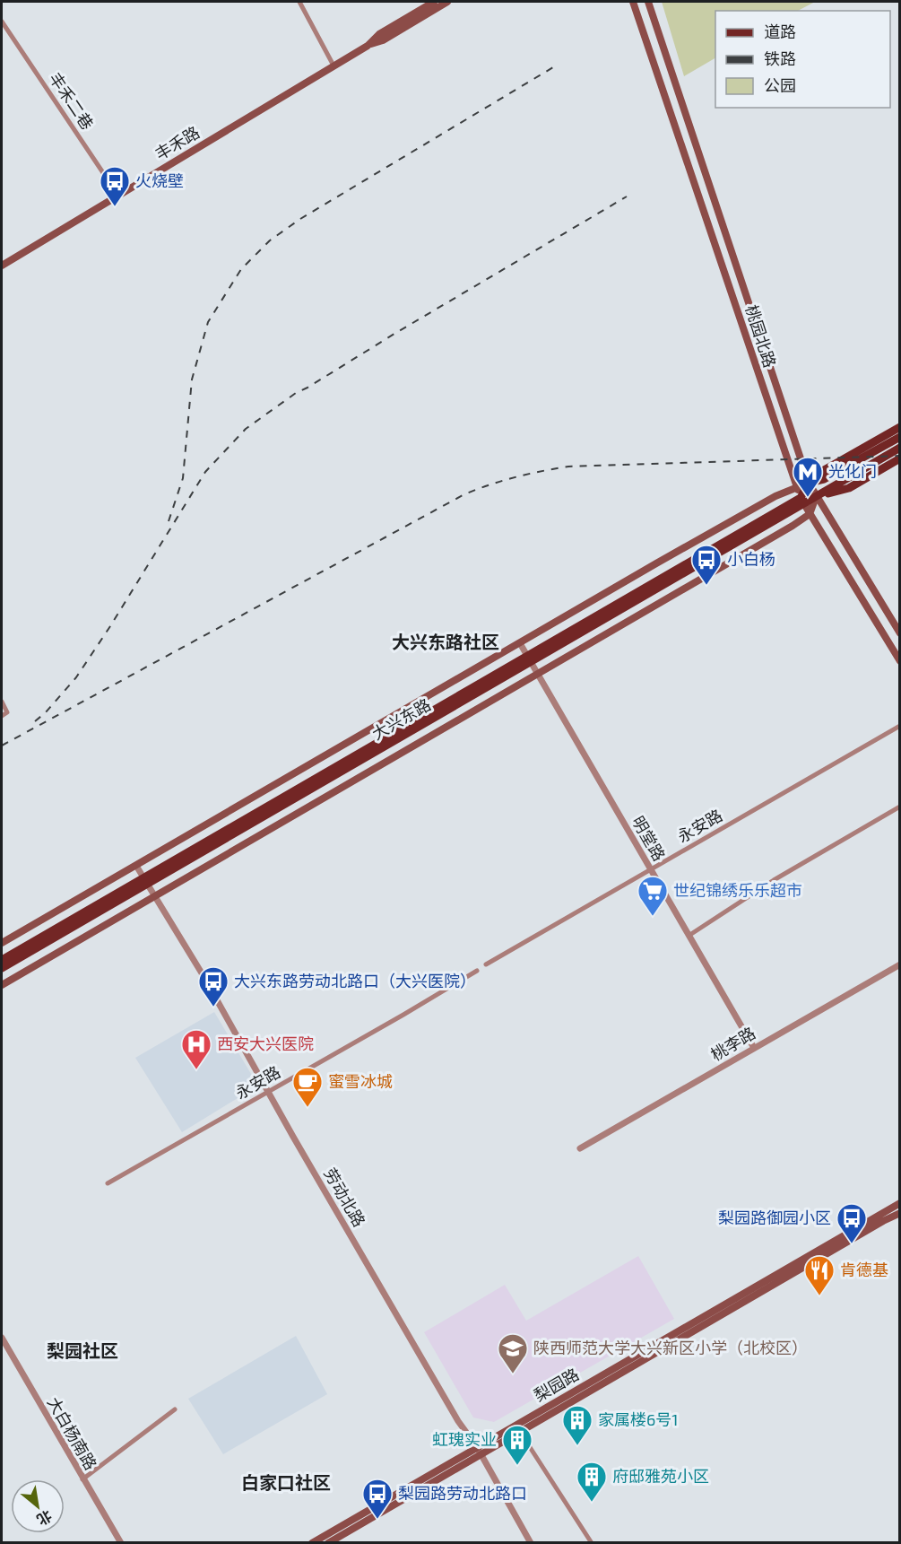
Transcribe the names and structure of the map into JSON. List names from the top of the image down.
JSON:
{
  "streets": {
    "main road": [
      "丰禾路",
      "桃园北路",
      "大兴东路",
      "梨园路"
    ],
    "street": [
      "丰禾二巷",
      "永安路",
      "明堂路",
      "桃李路",
      "劳动北路",
      "大白杨南路"
    ]
  },
  "crossings": [
    ["丰禾二巷", "丰禾路"],
    ["桃园北路", "大兴东路"],
    ["大兴东路", "明堂路"],
    ["大兴东路", "劳动北路"],
    ["永安路", "明堂路"],
    ["永安路", "劳动北路"],
    ["明堂路", "桃李路"],
    ["劳动北路", "梨园路"]
  ],
  "districts": ["大兴东路社区", "梨园社区", "白家口社区"],
  "places": {
    "bus stop": [
      "火烧壁",
      "小白杨",
      "大兴东路劳动北路口（大兴医院）",
      "梨园路御园小区",
      "梨园路劳动北路口"
    ],
    "metro station": ["光化门"],
    "supermarket": ["世纪锦绣乐乐超市"],
    "hospital": ["西安大兴医院"],
    "cafe": ["蜜雪冰城"],
    "restaurant": ["肯德基"],
    "school or university": ["陕西师范大学大兴新区小学（北校区）"],
    "building": ["家属楼6号1", "虹瑰实业", "府邸雅苑小区"]
  },
  "legend": ["道路", "铁路", "公园"],
  "north": "bottom right"
}
